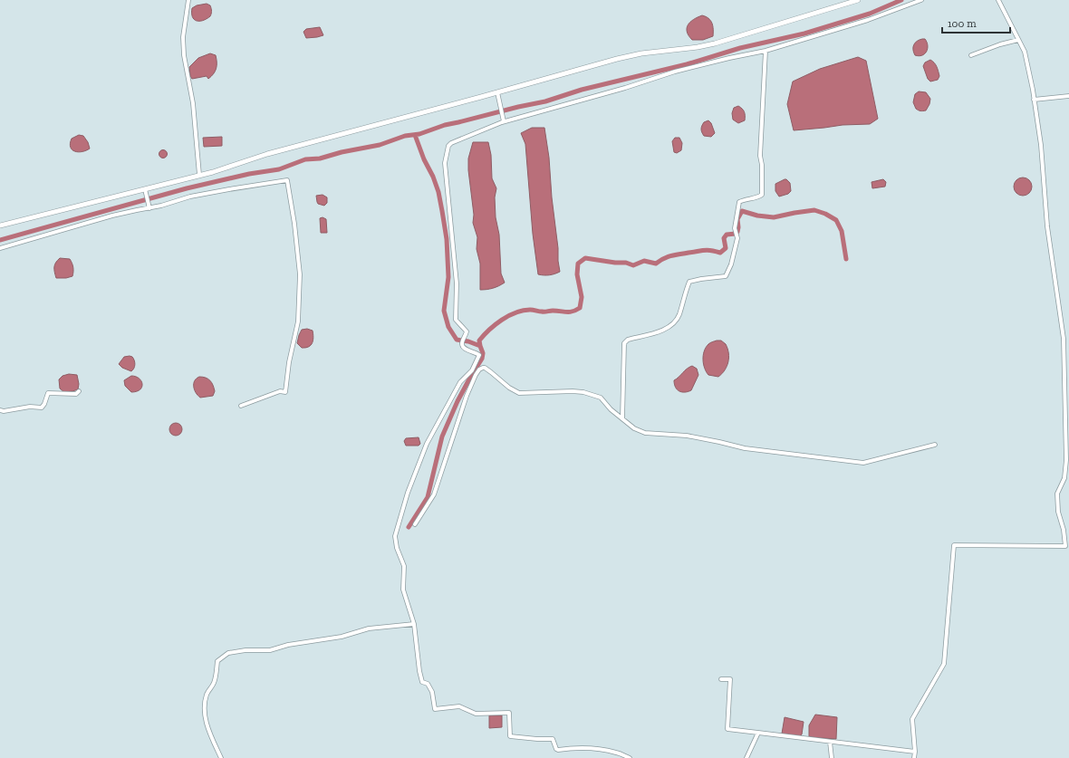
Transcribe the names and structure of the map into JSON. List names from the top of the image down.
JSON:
{
  "scale_bar": "100 m"
}
